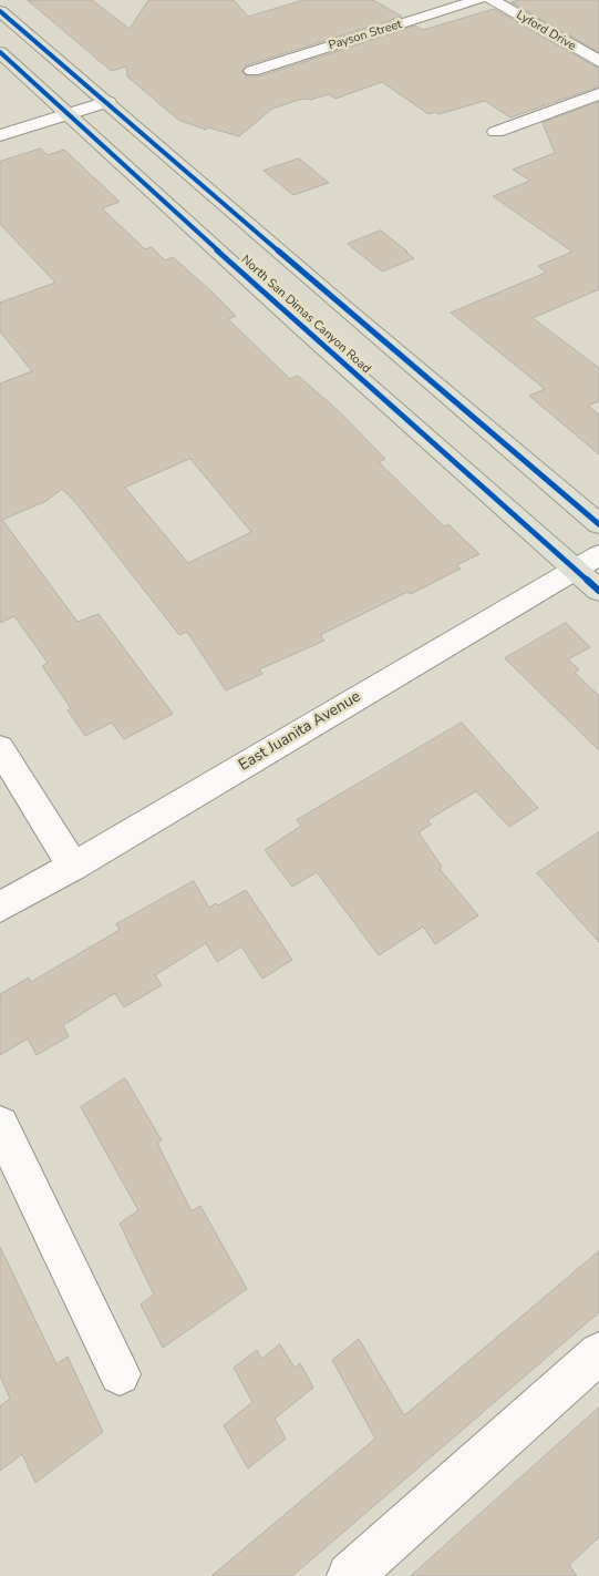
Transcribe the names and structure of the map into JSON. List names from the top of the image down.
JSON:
{
  "streets": {
    "main road": ["North San Dimas Canyon Road"],
    "street": ["Lyford Drive", "Payson Street", "East Juanita Avenue"]
  },
  "crossings": [
    ["North San Dimas Canyon Road", "East Juanita Avenue"]
  ]
}
